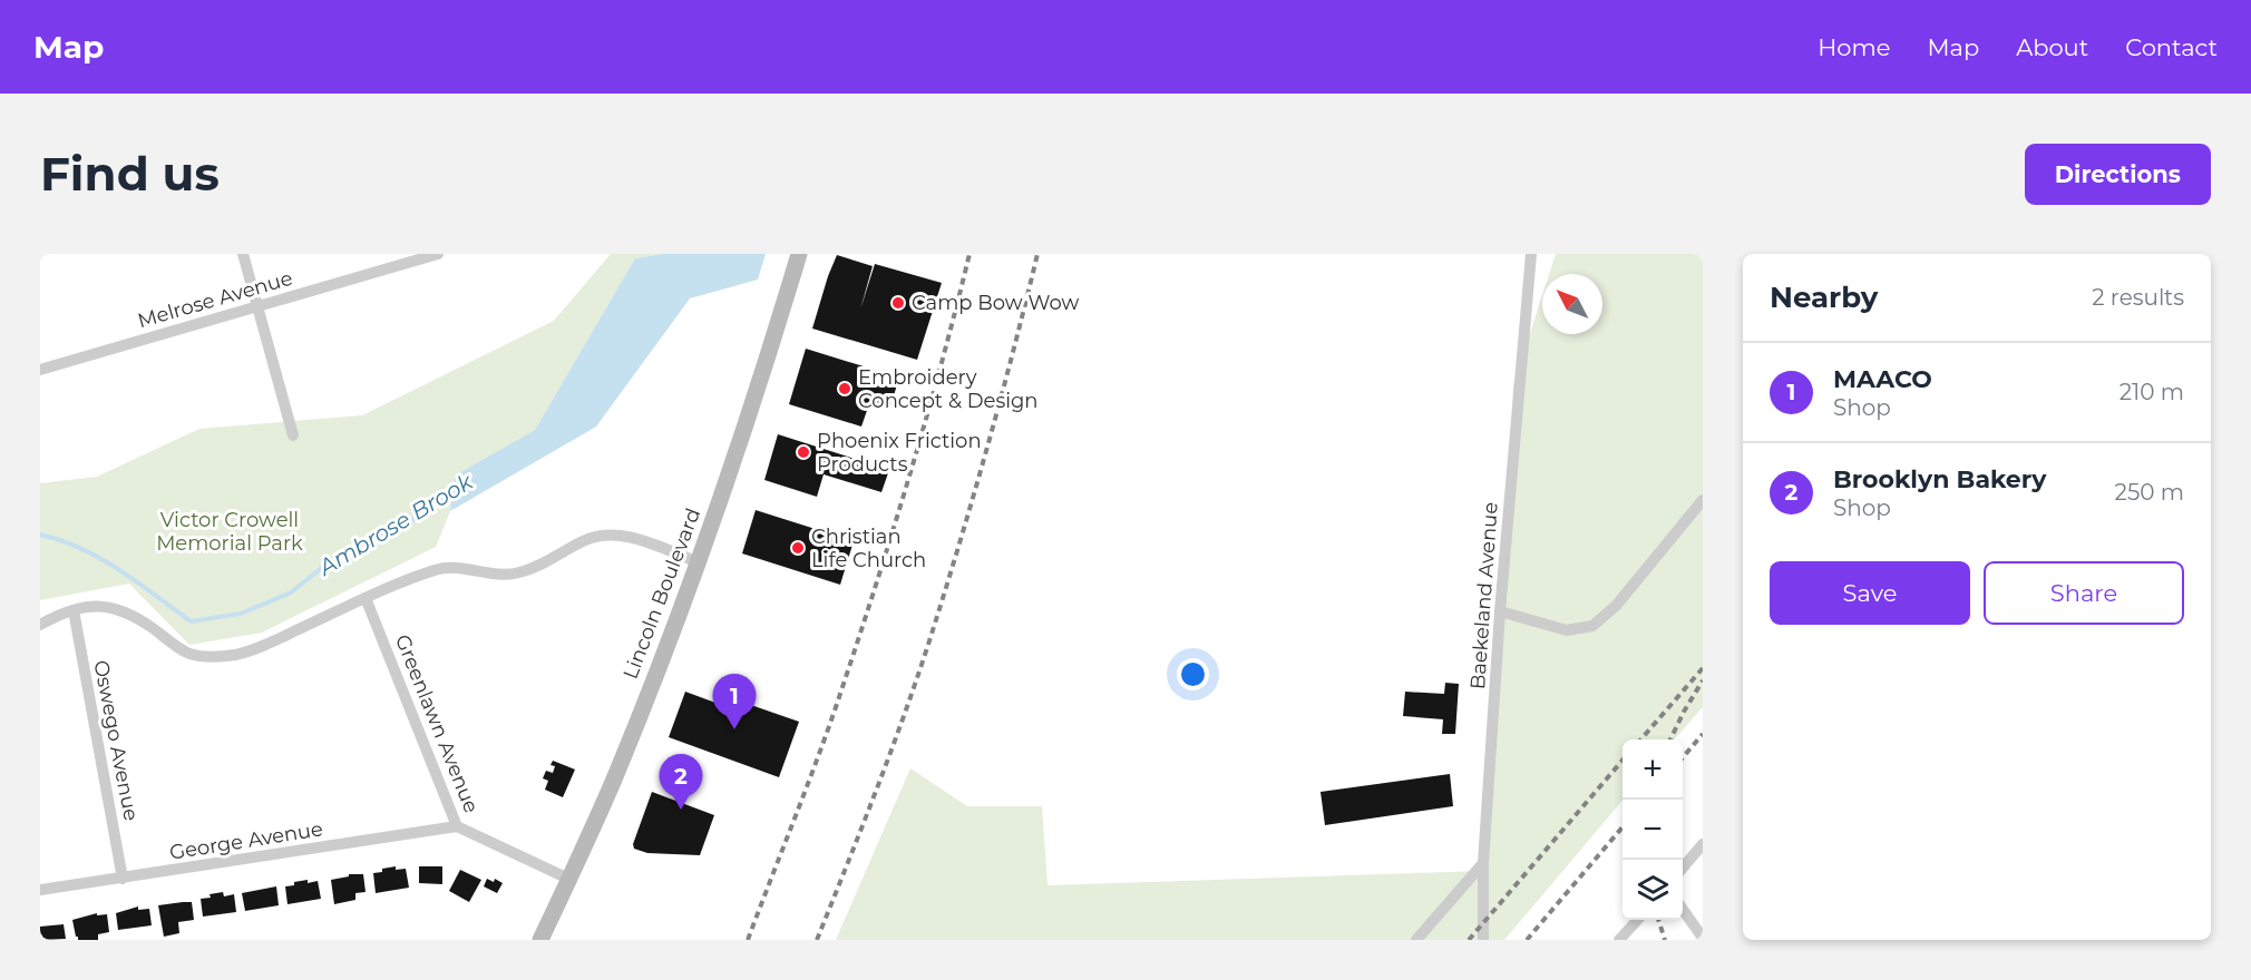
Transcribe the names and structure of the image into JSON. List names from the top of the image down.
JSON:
{
  "streets": {
    "main road": ["Lincoln Boulevard"],
    "street": [
      "Melrose Avenue",
      "Baekeland Avenue",
      "Greenlawn Avenue",
      "Oswego Avenue",
      "George Avenue"
    ]
  },
  "crossings": [
    ["Lincoln Boulevard", "Greenlawn Avenue"],
    ["Greenlawn Avenue", "George Avenue"],
    ["Oswego Avenue", "George Avenue"]
  ],
  "water": ["Ambrose Brook"],
  "parks": ["Victor Crowell Memorial Park"],
  "places": [
    "Camp Bow Wow",
    "Embroidery Concept & Design",
    "Phoenix Friction Products",
    "Christian Life Church"
  ],
  "north": "top left",
  "page": {
    "header": "Map",
    "nav": [
      "Home",
      "Map",
      "About",
      "Contact"
    ],
    "buttons": [
      "Directions",
      ["Save", "Share"]
    ],
    "title": "Find us",
    "heading": ["Nearby", "2 results"],
    "list": [
      {
        "mark": "1",
        "name": "MAACO",
        "note": "Shop",
        "value": "210 m"
      },
      {
        "mark": "2",
        "name": "Brooklyn Bakery",
        "note": "Shop",
        "value": "250 m"
      }
    ],
    "pins": ["1", "2"],
    "map_buttons": ["+", "−"]
  }
}
